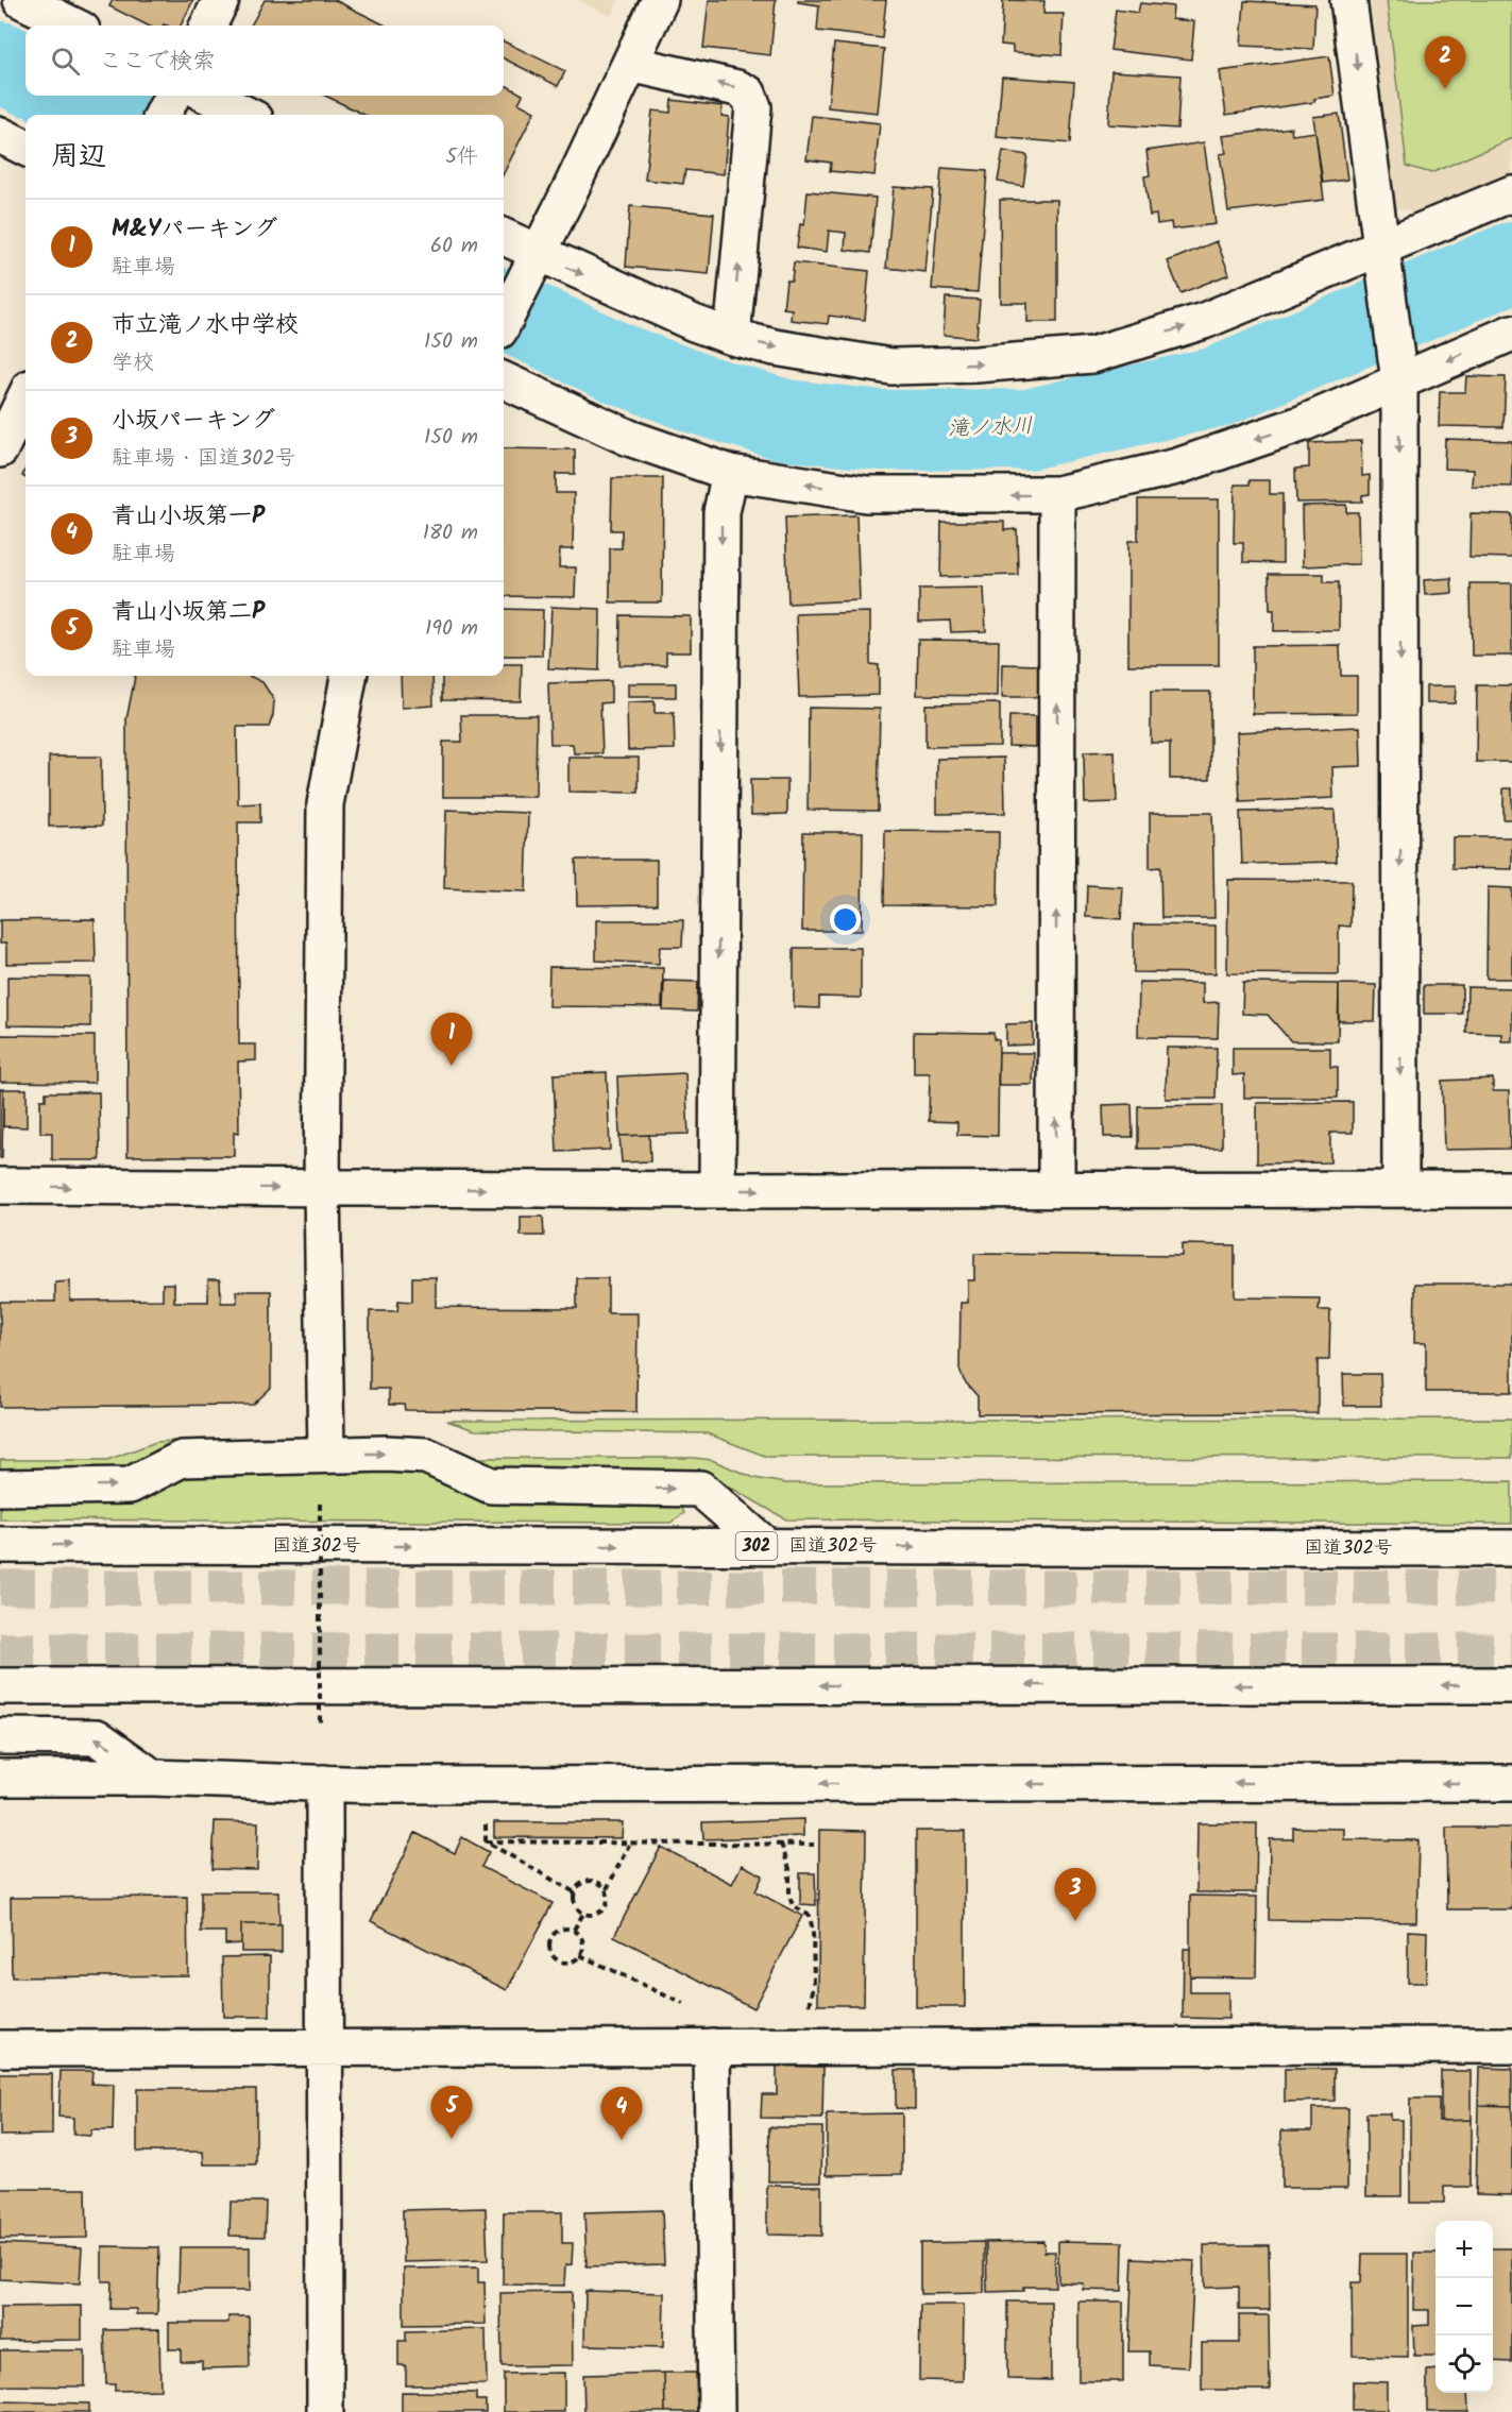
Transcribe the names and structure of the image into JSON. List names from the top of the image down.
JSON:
{
  "streets": {
    "main road": ["国道302号", "302"]
  },
  "water": ["滝ノ水川"],
  "page": {
    "search": "ここで検索",
    "pins": [
      "2",
      "1",
      "3",
      "5",
      "4"
    ],
    "heading": ["周辺", "5件"],
    "list": [
      {
        "mark": "1",
        "name": "M&Yパーキング",
        "note": "駐車場",
        "value": "60 m"
      },
      {
        "mark": "2",
        "name": "市立滝ノ水中学校",
        "note": "学校",
        "value": "150 m"
      },
      {
        "mark": "3",
        "name": "小坂パーキング",
        "note": "駐車場 · 国道302号",
        "value": "150 m"
      },
      {
        "mark": "4",
        "name": "青山小坂第一P",
        "note": "駐車場",
        "value": "180 m"
      },
      {
        "mark": "5",
        "name": "青山小坂第二P",
        "note": "駐車場",
        "value": "190 m"
      }
    ],
    "map_buttons": ["+", "−"]
  }
}
